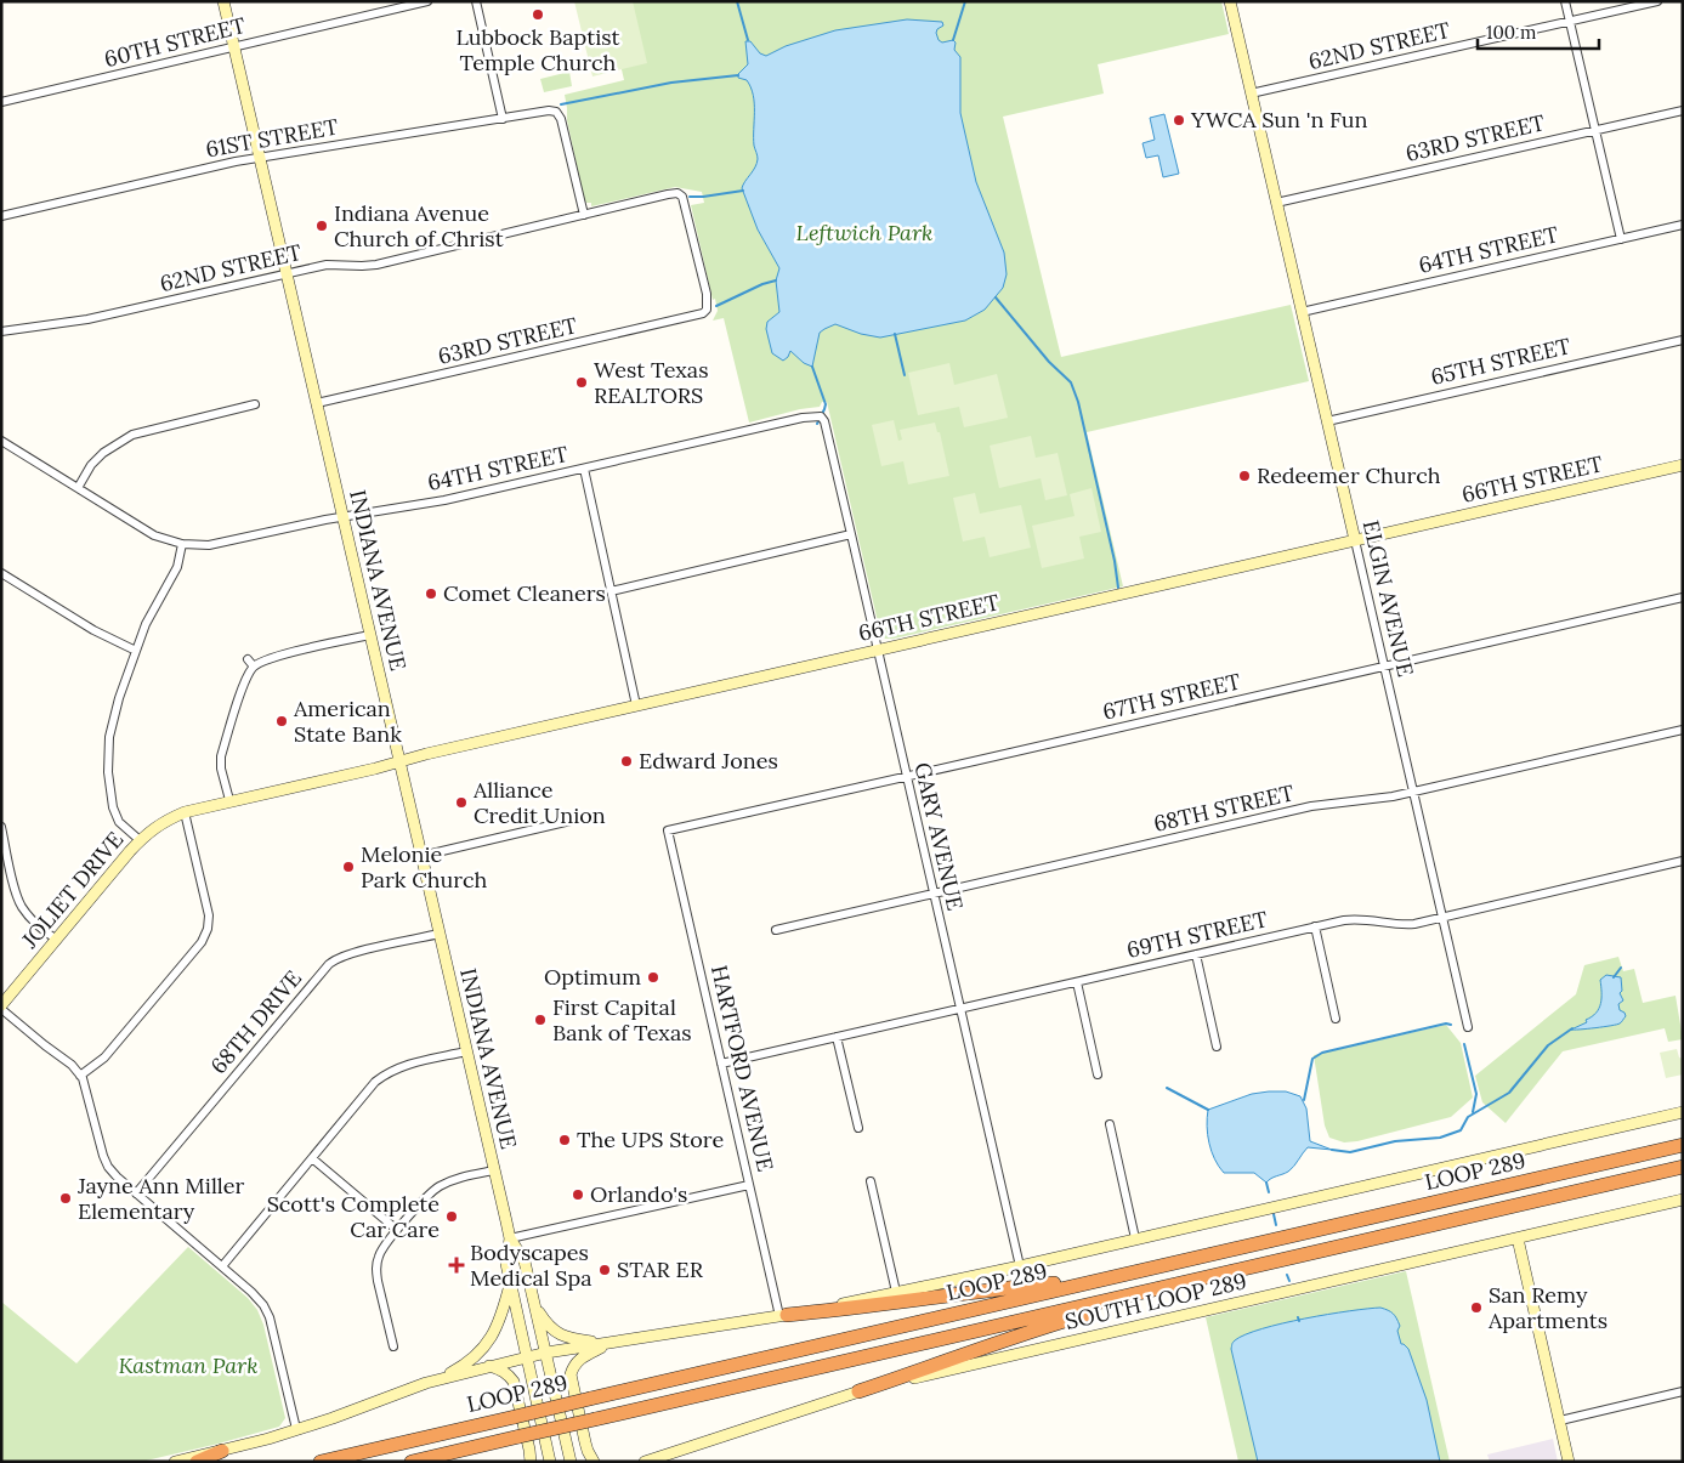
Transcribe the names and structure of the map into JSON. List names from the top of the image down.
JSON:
{
  "streets": {
    "highway": ["LOOP 289"],
    "main road": [
      "66TH STREET",
      "INDIANA AVENUE",
      "ELGIN AVENUE",
      "JOLIET DRIVE",
      "SOUTH LOOP 289"
    ],
    "street": [
      "60TH STREET",
      "62ND STREET",
      "61ST STREET",
      "63RD STREET",
      "64TH STREET",
      "65TH STREET",
      "67TH STREET",
      "68TH STREET",
      "GARY AVENUE",
      "69TH STREET",
      "68TH DRIVE",
      "HARTFORD AVENUE"
    ]
  },
  "crossings": [
    ["60TH STREET", "INDIANA AVENUE"],
    ["62ND STREET", "61ST STREET"],
    ["62ND STREET", "63RD STREET"],
    ["62ND STREET", "INDIANA AVENUE"],
    ["62ND STREET", "ELGIN AVENUE"],
    ["61ST STREET", "INDIANA AVENUE"],
    ["63RD STREET", "INDIANA AVENUE"],
    ["63RD STREET", "ELGIN AVENUE"],
    ["64TH STREET", "INDIANA AVENUE"],
    ["64TH STREET", "ELGIN AVENUE"],
    ["64TH STREET", "GARY AVENUE"],
    ["65TH STREET", "ELGIN AVENUE"],
    ["66TH STREET", "INDIANA AVENUE"],
    ["66TH STREET", "ELGIN AVENUE"],
    ["66TH STREET", "GARY AVENUE"],
    ["66TH STREET", "JOLIET DRIVE"],
    ["INDIANA AVENUE", "68TH DRIVE"],
    ["ELGIN AVENUE", "67TH STREET"],
    ["ELGIN AVENUE", "68TH STREET"],
    ["ELGIN AVENUE", "69TH STREET"],
    ["67TH STREET", "GARY AVENUE"],
    ["67TH STREET", "HARTFORD AVENUE"],
    ["68TH STREET", "GARY AVENUE"],
    ["GARY AVENUE", "69TH STREET"],
    ["69TH STREET", "HARTFORD AVENUE"]
  ],
  "parks": ["Leftwich Park", "Kastman Park"],
  "places": {
    "other": [
      "Lubbock Baptist Temple Church",
      "YWCA Sun 'n Fun",
      "Indiana Avenue Church of Christ",
      "West Texas REALTORS",
      "Redeemer Church",
      "Comet Cleaners",
      "American State Bank",
      "Edward Jones",
      "Alliance Credit Union",
      "Melonie Park Church",
      "Optimum",
      "First Capital Bank of Texas",
      "The UPS Store",
      "Orlando's",
      "Jayne Ann Miller Elementary",
      "Scott's Complete Car Care",
      "STAR ER",
      "San Remy Apartments"
    ],
    "health": ["Bodyscapes Medical Spa"]
  },
  "scale_bar": "100 m"
}
